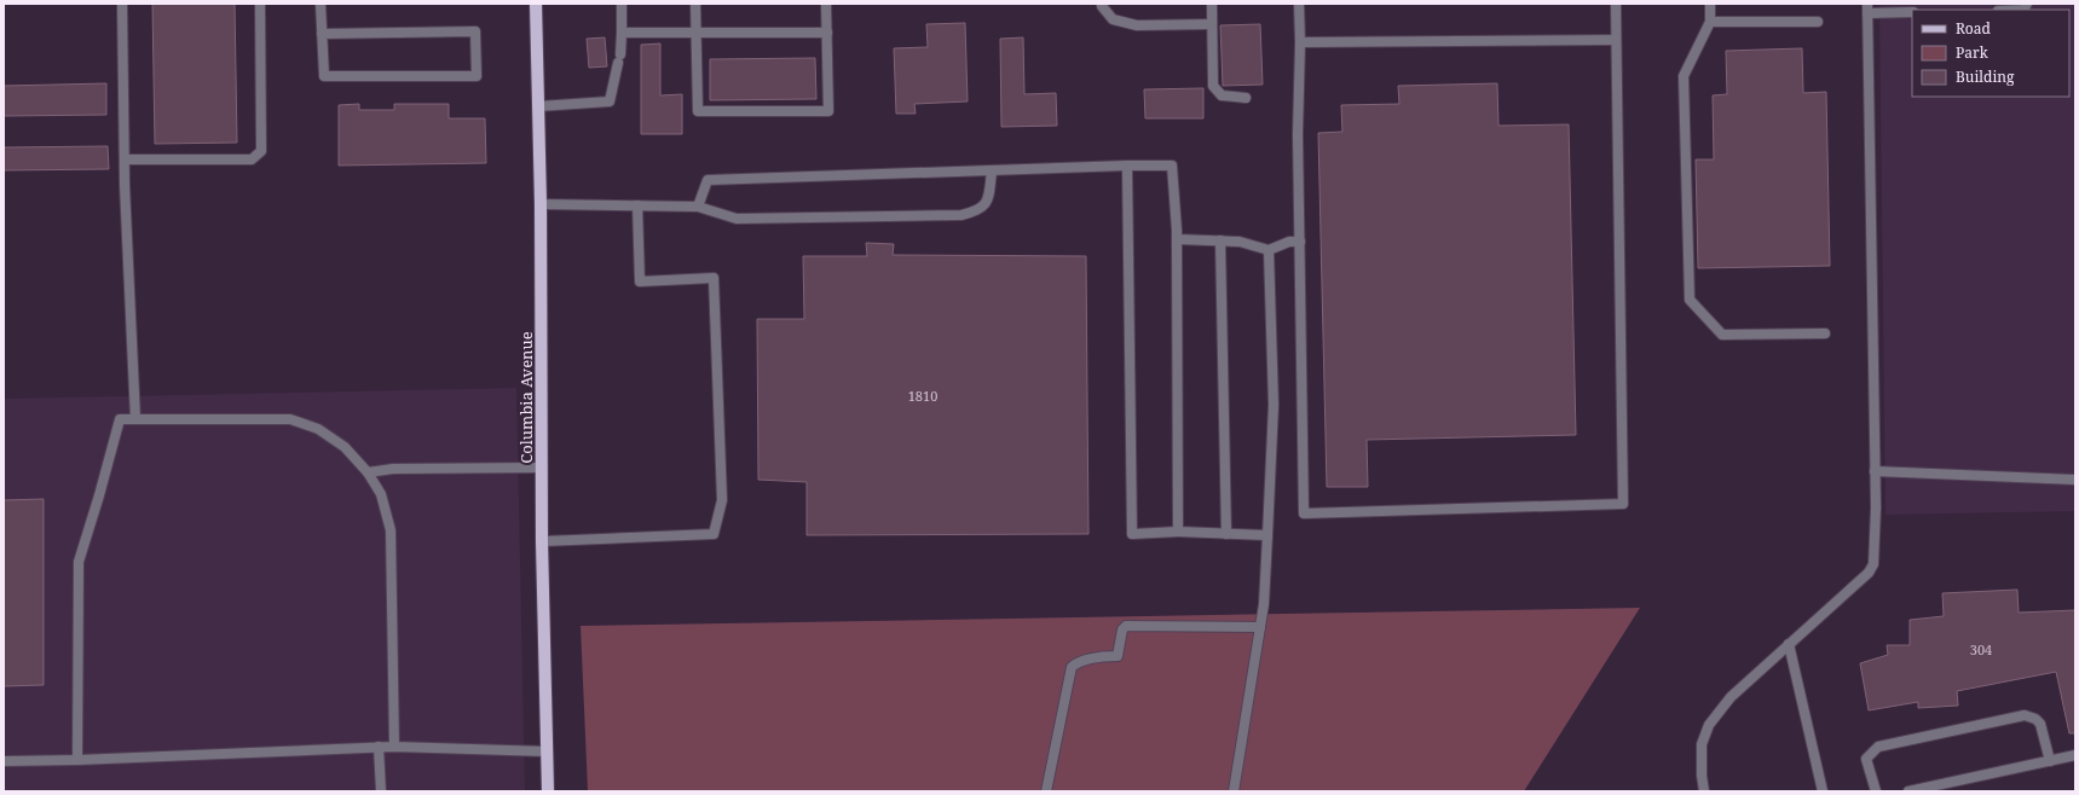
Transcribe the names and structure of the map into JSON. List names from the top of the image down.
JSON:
{
  "streets": {
    "main road": ["Columbia Avenue"]
  },
  "house_numbers": ["1810", "304"],
  "legend": ["Road", "Park", "Building"]
}
